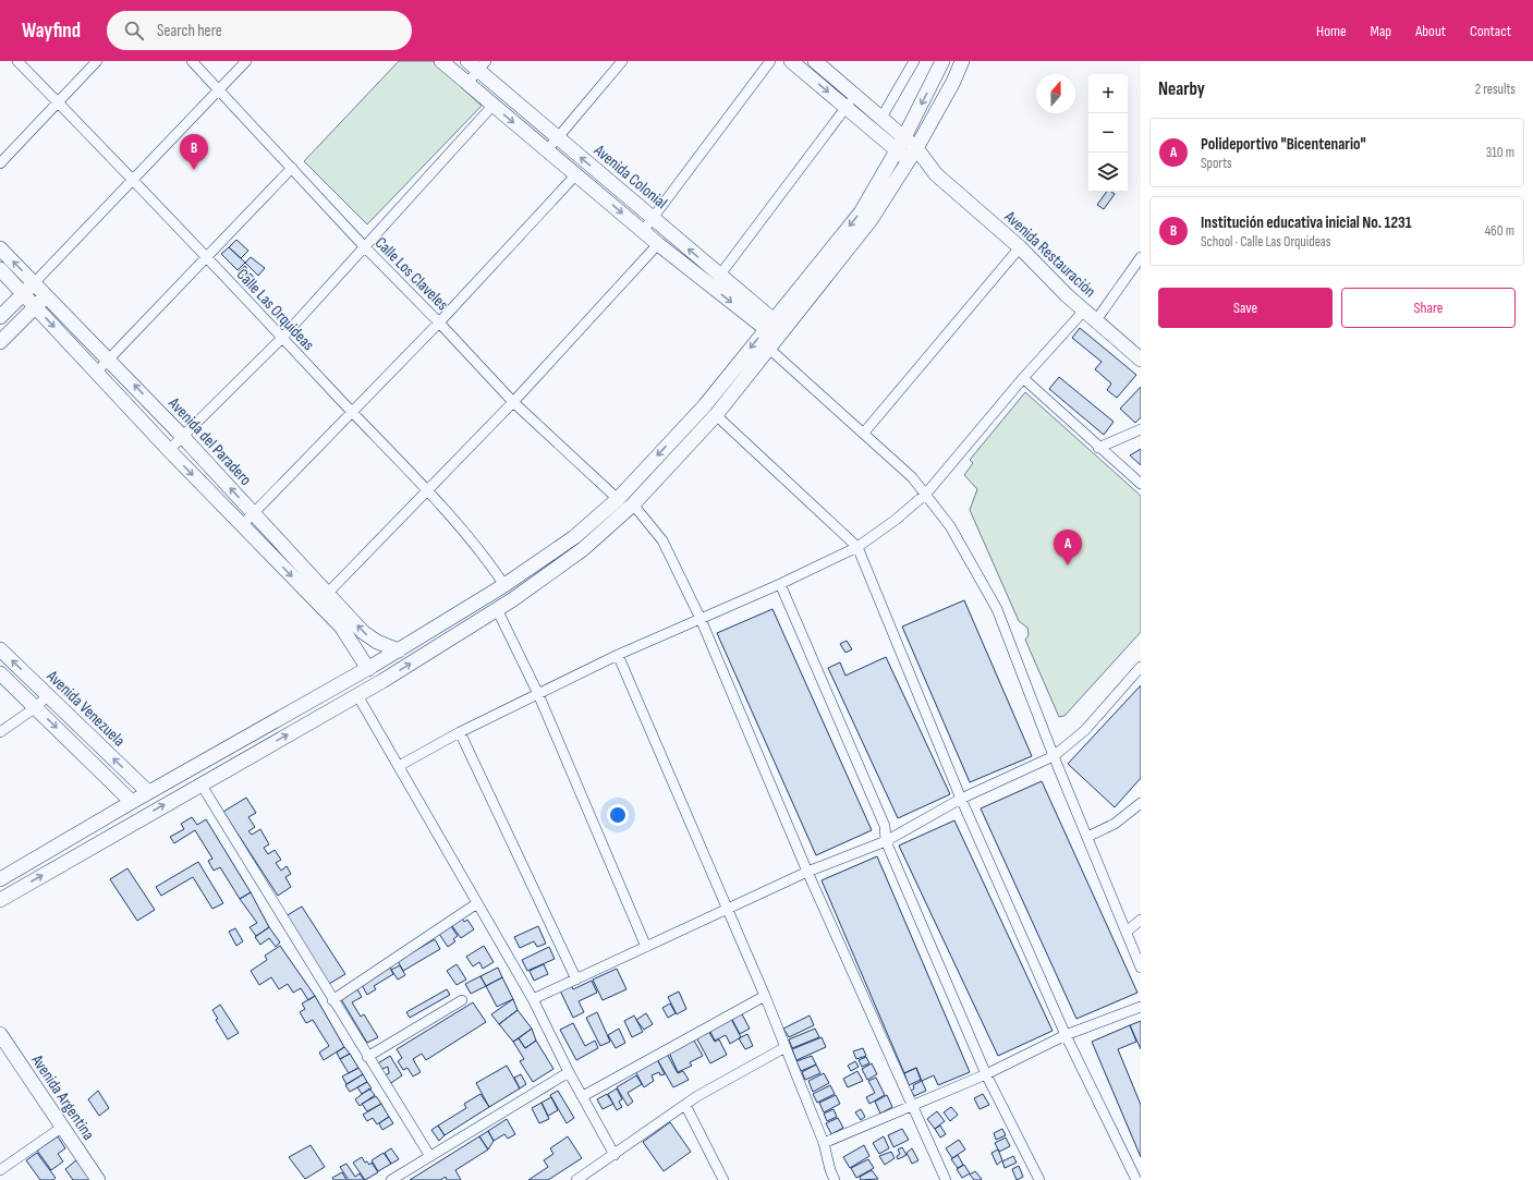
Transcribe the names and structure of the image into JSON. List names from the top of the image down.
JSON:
{
  "streets": {
    "street": [
      "Avenida Colonial",
      "Avenida Restauración",
      "Calle Los Claveles",
      "Calle Las Orquideas",
      "Avenida del Paradero",
      "Avenida Venezuela",
      "Avenida Argentina"
    ]
  },
  "north": "top",
  "page": {
    "header": "Wayfind",
    "search": "Search here",
    "nav": [
      "Home",
      "Map",
      "About",
      "Contact"
    ],
    "heading": ["Nearby", "2 results"],
    "map_buttons": ["+", "−"],
    "list": [
      {
        "mark": "A",
        "name": "Polideportivo \"Bicentenario\"",
        "note": "Sports",
        "value": "310 m"
      },
      {
        "mark": "B",
        "name": "Institución educativa inicial No. 1231",
        "note": "School · Calle Las Orquideas",
        "value": "460 m"
      }
    ],
    "pins": ["B", "A"],
    "buttons": ["Save", "Share"]
  }
}
